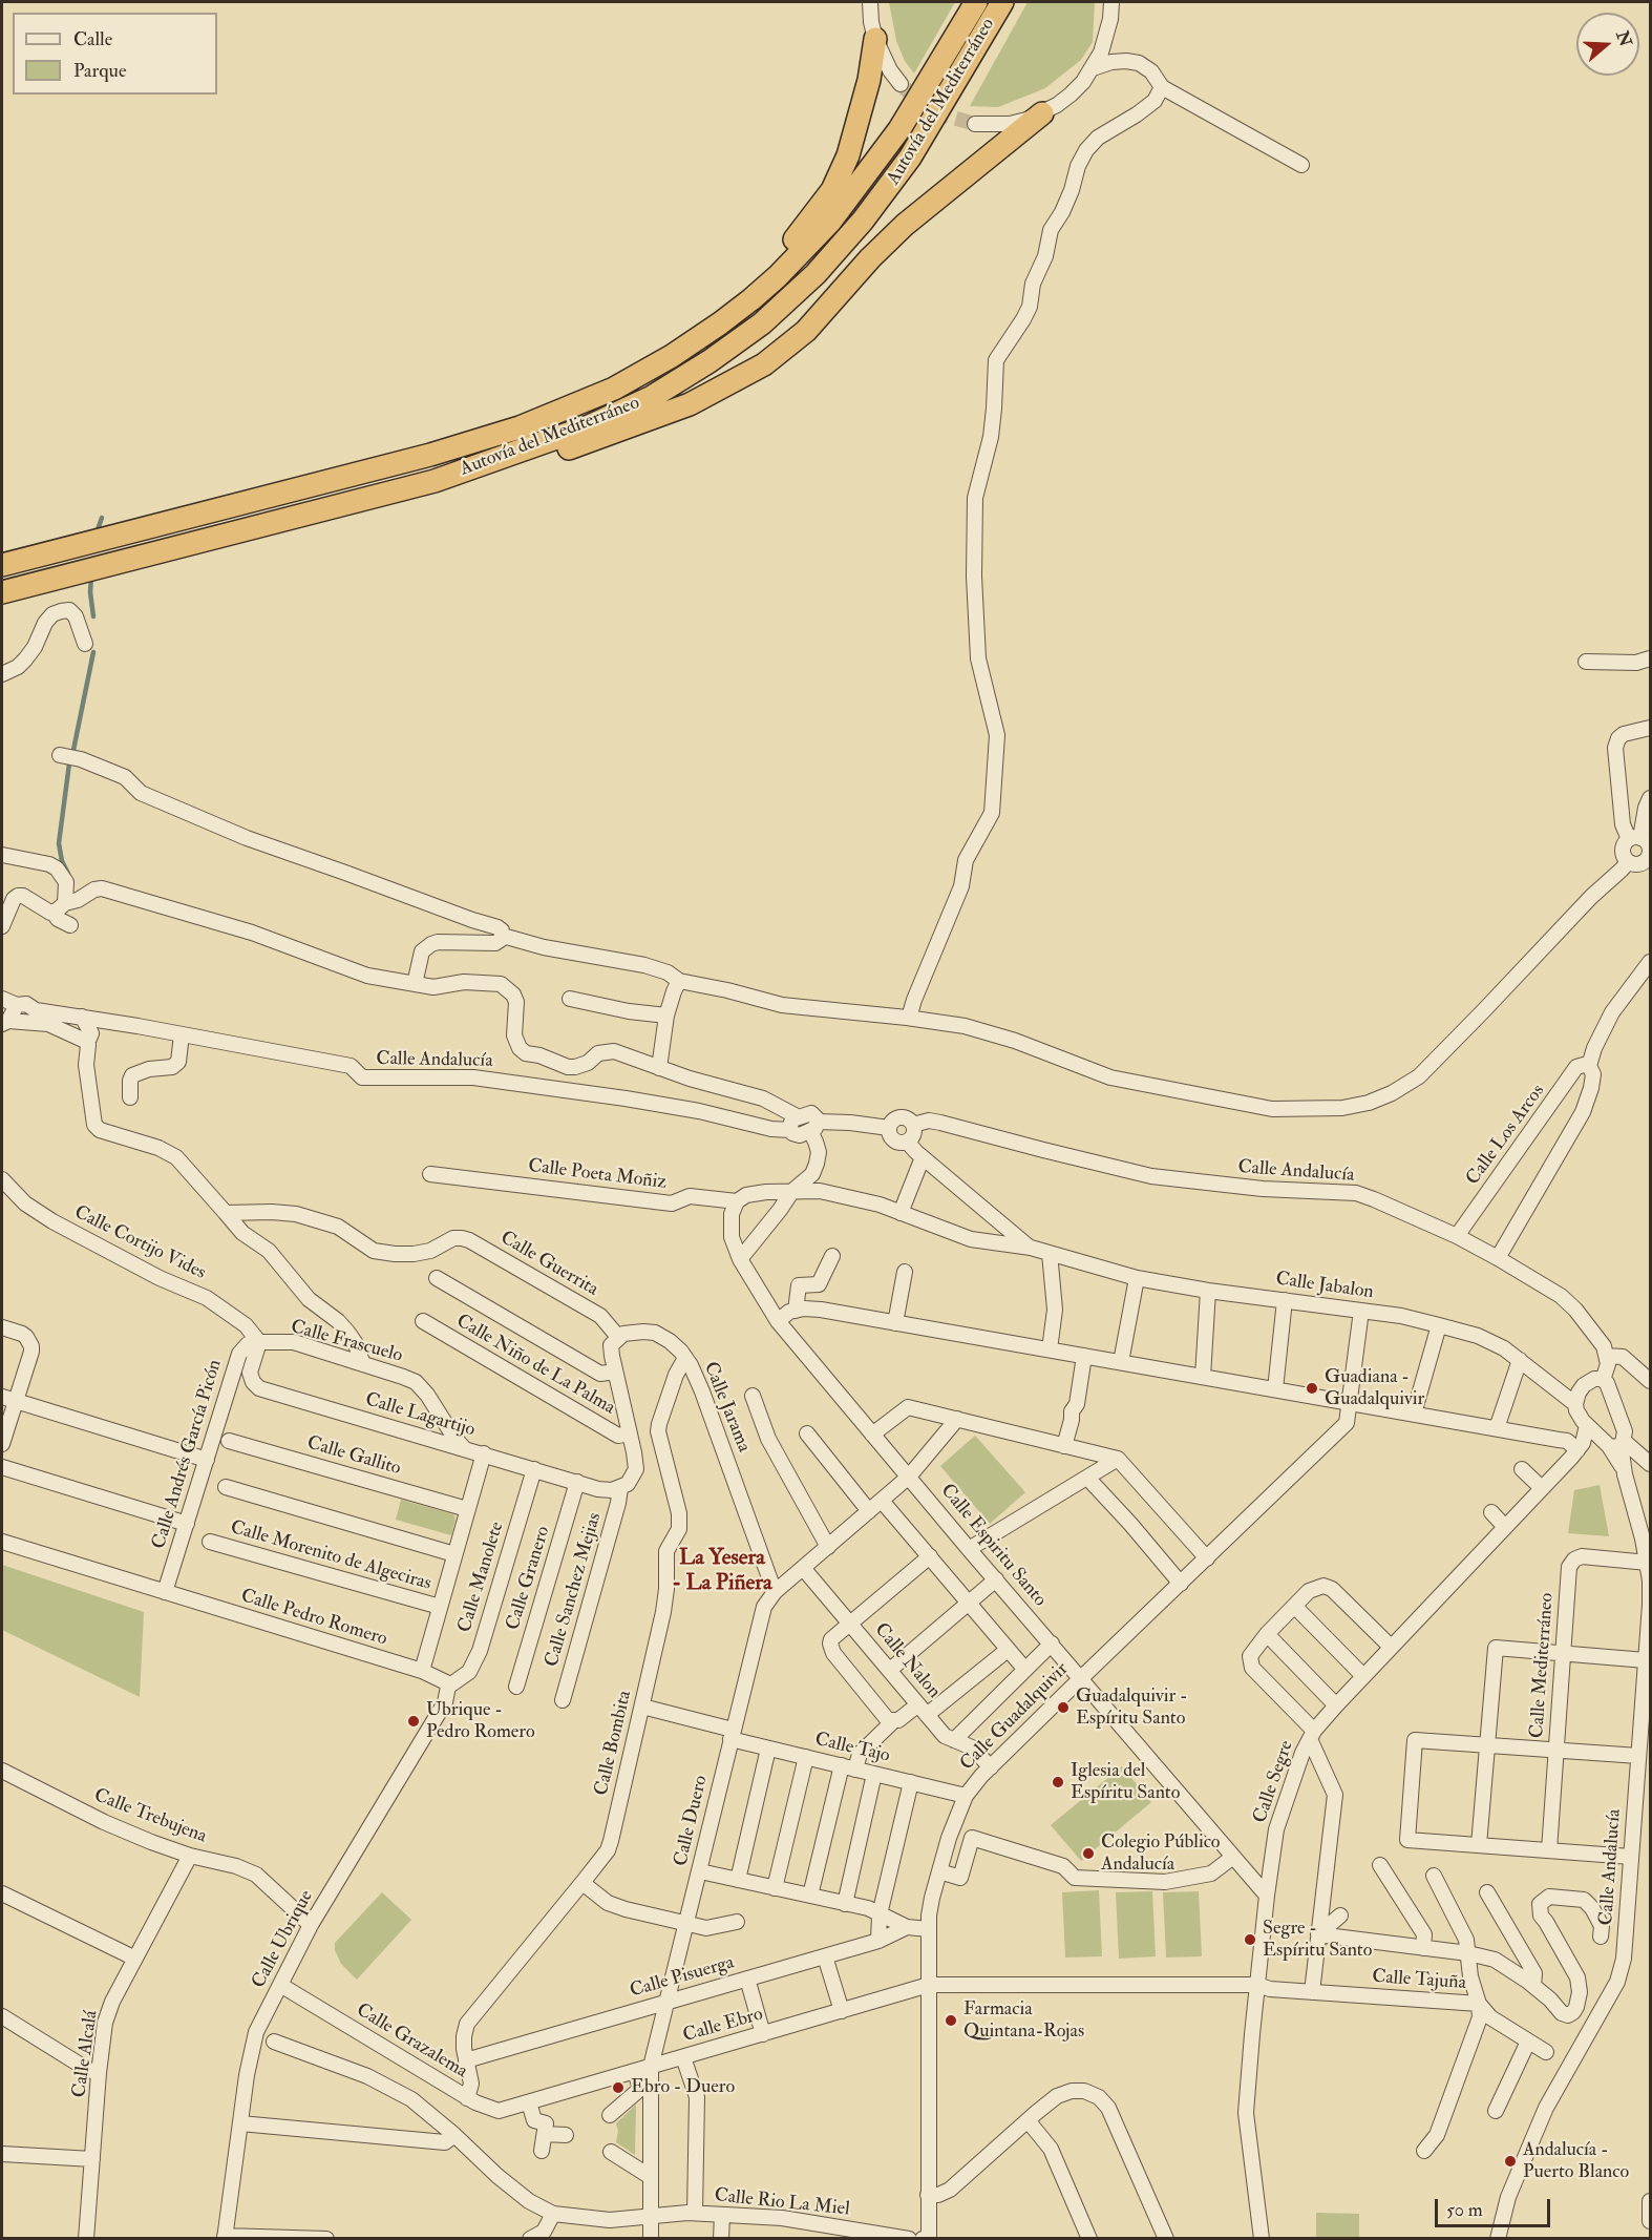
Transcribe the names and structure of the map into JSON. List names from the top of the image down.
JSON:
{
  "streets": {
    "highway": ["Autovía del Mediterráneo"],
    "street": [
      "Calle Andalucía",
      "Calle Los Arcos",
      "Calle Poeta Moñiz",
      "Calle Cortijo Vides",
      "Calle Guerrita",
      "Calle Jabalon",
      "Calle Frascuelo",
      "Calle Niño de La Palma",
      "Calle Jarama",
      "Calle Lagartijo",
      "Calle Andrés García Picón",
      "Calle Gallito",
      "Calle Espiritu Santo",
      "Calle Morenito de Algeciras",
      "Calle Manolete",
      "Calle Granero",
      "Calle Sanchez Mejias",
      "Calle Pedro Romero",
      "Calle Nalon",
      "Calle Mediterráneo",
      "Calle Guadalquivir",
      "Calle Bombita",
      "Calle Tajo",
      "Calle Segre",
      "Calle Trebujena",
      "Calle Duero",
      "Calle Ubrique",
      "Calle Pisuerga",
      "Calle Tajuña",
      "Calle Ebro",
      "Calle Grazalema",
      "Calle Alcalá",
      "Calle Rio La Miel"
    ]
  },
  "crossings": [
    ["Calle Andalucía", "Calle Los Arcos"],
    ["Calle Andalucía", "Calle Mediterráneo"],
    ["Calle Poeta Moñiz", "Calle Jabalon"],
    ["Calle Poeta Moñiz", "Calle Espiritu Santo"],
    ["Calle Cortijo Vides", "Calle Frascuelo"],
    ["Calle Cortijo Vides", "Calle Lagartijo"],
    ["Calle Cortijo Vides", "Calle Andrés García Picón"],
    ["Calle Guerrita", "Calle Jarama"],
    ["Calle Jabalon", "Calle Guadalquivir"],
    ["Calle Frascuelo", "Calle Lagartijo"],
    ["Calle Frascuelo", "Calle Andrés García Picón"],
    ["Calle Jarama", "Calle Bombita"],
    ["Calle Jarama", "Calle Duero"],
    ["Calle Lagartijo", "Calle Andrés García Picón"],
    ["Calle Lagartijo", "Calle Manolete"],
    ["Calle Lagartijo", "Calle Granero"],
    ["Calle Lagartijo", "Calle Sanchez Mejias"],
    ["Calle Andrés García Picón", "Calle Pedro Romero"],
    ["Calle Espiritu Santo", "Calle Guadalquivir"],
    ["Calle Espiritu Santo", "Calle Segre"],
    ["Calle Espiritu Santo", "Calle Duero"],
    ["Calle Manolete", "Calle Pedro Romero"],
    ["Calle Manolete", "Calle Ubrique"],
    ["Calle Pedro Romero", "Calle Ubrique"],
    ["Calle Nalon", "Calle Guadalquivir"],
    ["Calle Nalon", "Calle Duero"],
    ["Calle Guadalquivir", "Calle Tajo"],
    ["Calle Guadalquivir", "Calle Ebro"],
    ["Calle Bombita", "Calle Tajo"],
    ["Calle Bombita", "Calle Pisuerga"],
    ["Calle Bombita", "Calle Grazalema"],
    ["Calle Tajo", "Calle Duero"],
    ["Calle Segre", "Calle Tajuña"],
    ["Calle Segre", "Calle Ebro"],
    ["Calle Trebujena", "Calle Ubrique"],
    ["Calle Trebujena", "Calle Alcalá"],
    ["Calle Duero", "Calle Pisuerga"],
    ["Calle Duero", "Calle Ebro"],
    ["Calle Duero", "Calle Rio La Miel"],
    ["Calle Ubrique", "Calle Grazalema"],
    ["Calle Tajuña", "Calle Ebro"],
    ["Calle Ebro", "Calle Grazalema"]
  ],
  "districts": ["La Yesera - La Piñera"],
  "places": [
    "Guadiana - Guadalquivir",
    "Guadalquivir - Espíritu Santo",
    "Ubrique - Pedro Romero",
    "Iglesia del Espíritu Santo",
    "Colegio Público Andalucía",
    "Segre - Espíritu Santo",
    "Farmacia Quintana-Rojas",
    "Ebro - Duero",
    "Andalucía - Puerto Blanco"
  ],
  "legend": ["Calle", "Parque"],
  "scale_bar": "50 m",
  "north": "right"
}
